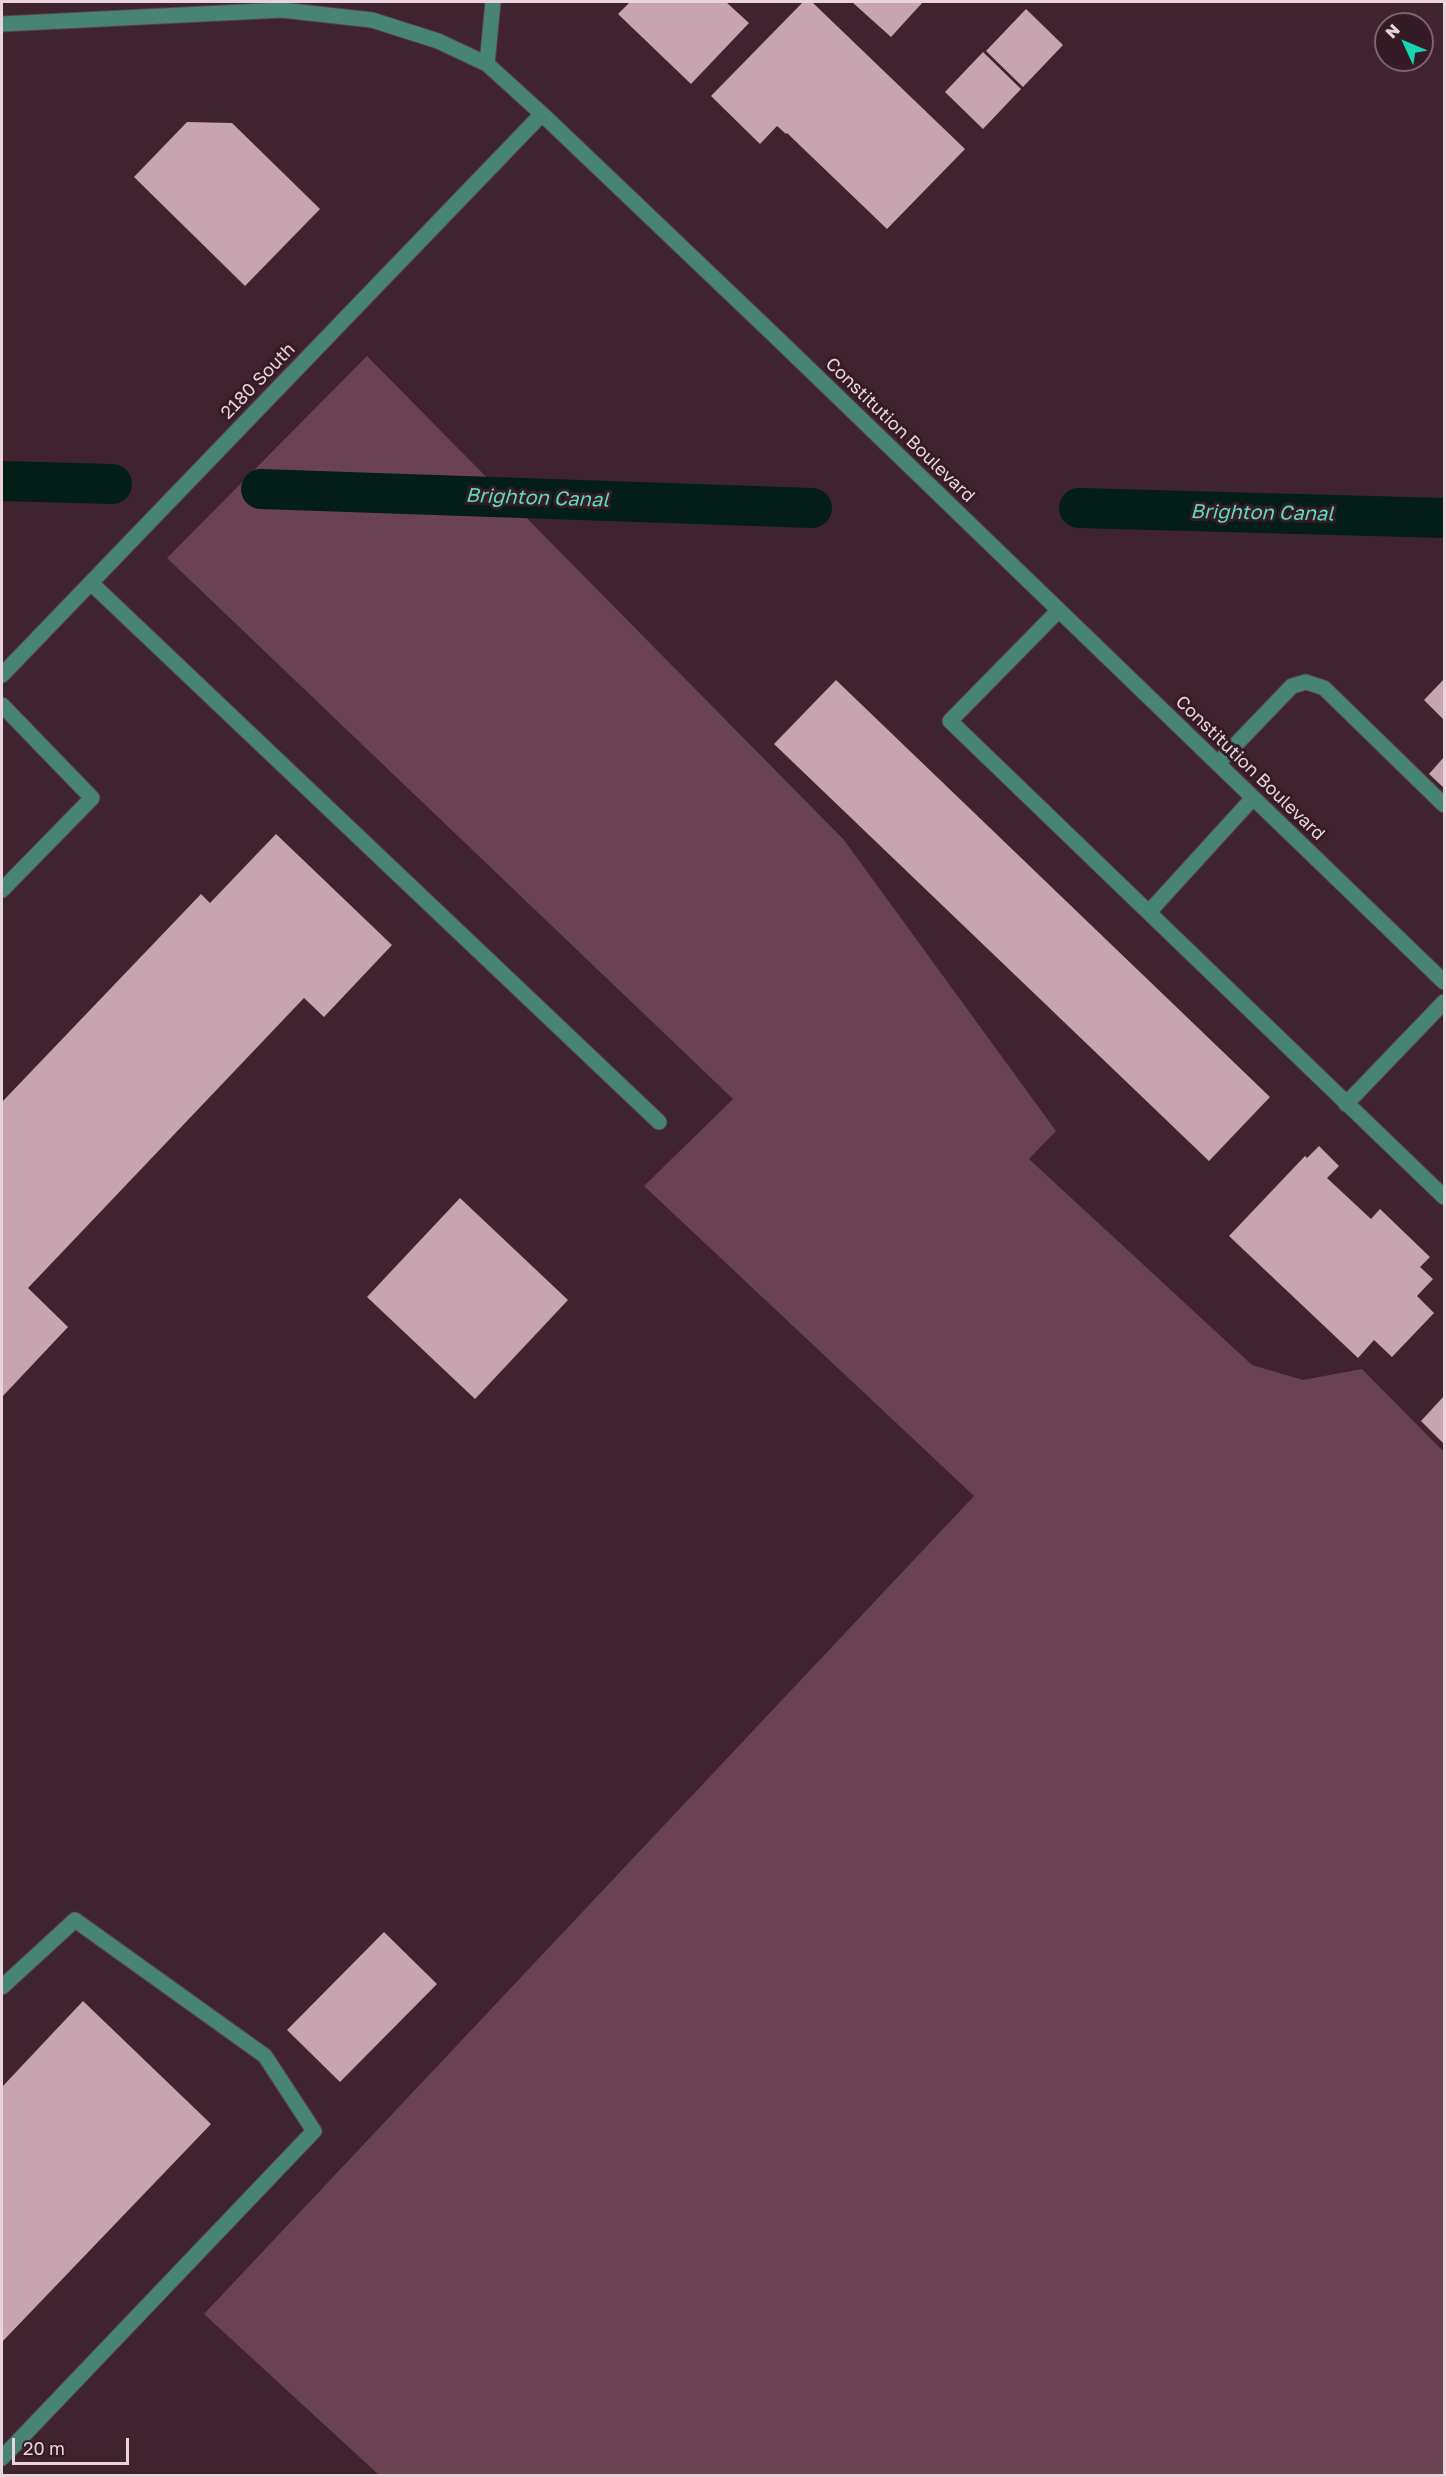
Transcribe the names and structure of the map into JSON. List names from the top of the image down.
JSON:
{
  "streets": {
    "street": ["2180 South", "Constitution Boulevard"]
  },
  "crossings": [
    ["2180 South", "Constitution Boulevard"]
  ],
  "water": ["Brighton Canal"],
  "scale_bar": "20 m",
  "north": "top left"
}
